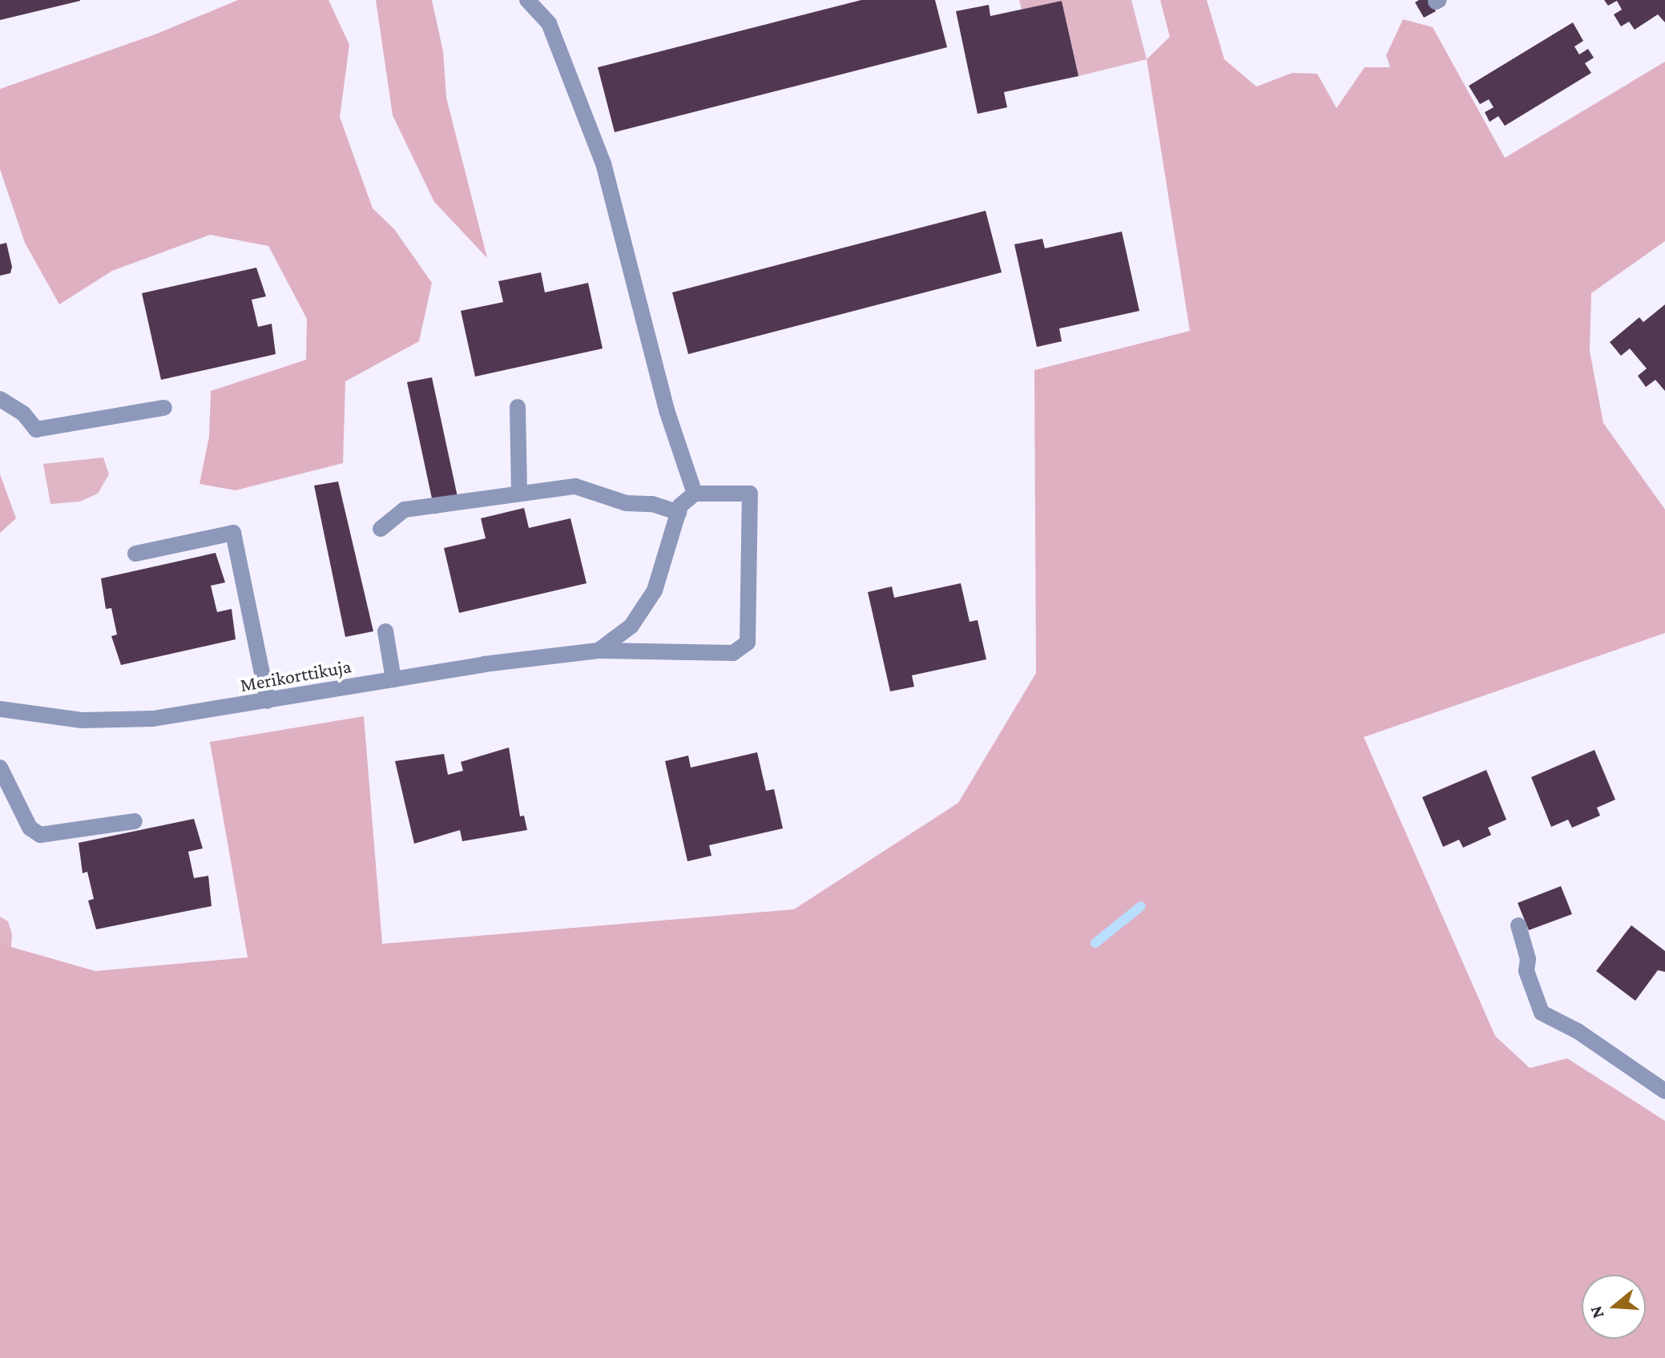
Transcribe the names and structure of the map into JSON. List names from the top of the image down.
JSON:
{
  "streets": {
    "street": ["Merikorttikuja"]
  },
  "north": "left"
}
